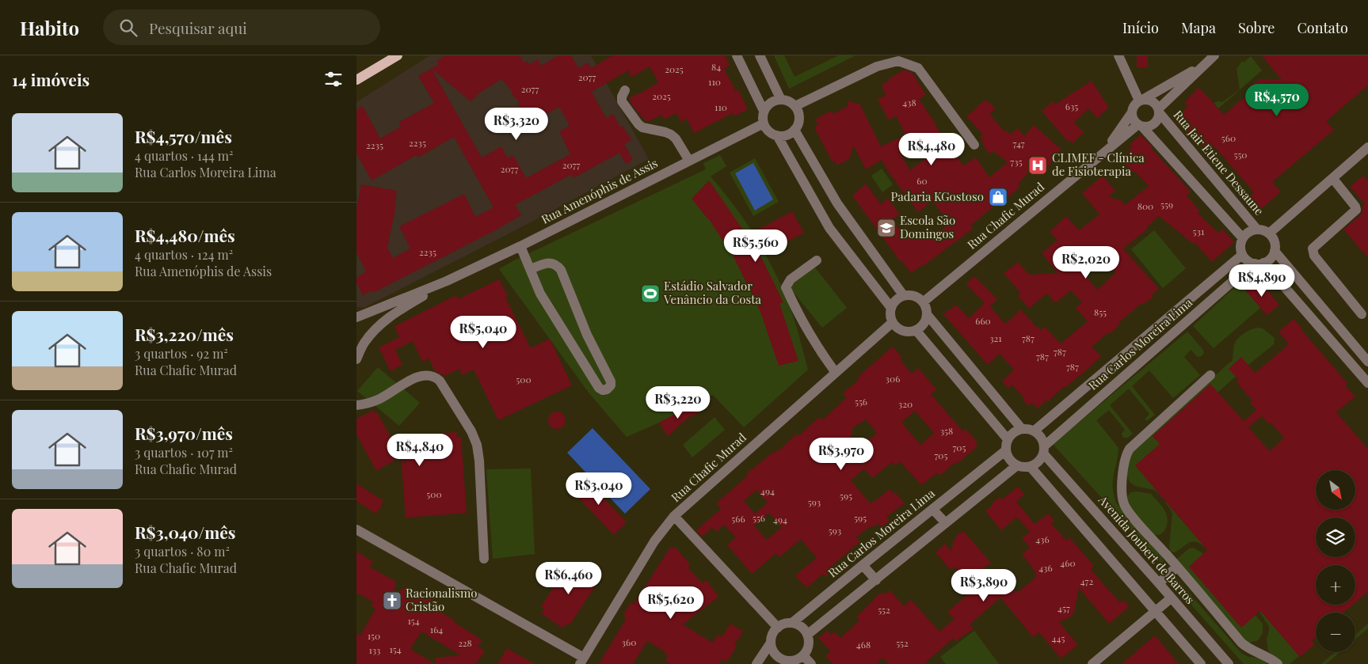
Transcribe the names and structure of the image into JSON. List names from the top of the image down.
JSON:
{
  "streets": {
    "street": [
      "Rua Jair Etiene Dessaune",
      "Rua Amenóphis de Assis",
      "Rua Chafic Murad",
      "Rua Carlos Moreira Lima",
      "Avenida Joubert de Barros"
    ]
  },
  "crossings": [
    ["Rua Jair Etiene Dessaune", "Rua Chafic Murad"],
    ["Rua Jair Etiene Dessaune", "Rua Carlos Moreira Lima"],
    ["Rua Carlos Moreira Lima", "Avenida Joubert de Barros"]
  ],
  "places": {
    "hospital": ["CLIMEF - Clínica de Fisioterapia"],
    "shop": ["Padaria KGostoso"],
    "school or university": ["Escola São Domingos"],
    "sports": ["Estádio Salvador Venâncio da Costa"],
    "church": ["Racionalismo Cristão"]
  },
  "house_numbers": [
    "84",
    "2025",
    "2077",
    "110",
    "2077",
    "2025",
    "438",
    "635",
    "110",
    "560",
    "2235",
    "747",
    "2235",
    "550",
    "735",
    "2077",
    "2077",
    "60",
    "559",
    "800",
    "531",
    "2235",
    "855",
    "660",
    "321",
    "787",
    "787",
    "787",
    "787",
    "306",
    "500",
    "556",
    "320",
    "358",
    "705",
    "705",
    "494",
    "500",
    "595",
    "593",
    "556",
    "595",
    "566",
    "494",
    "593",
    "436",
    "460",
    "436",
    "472",
    "457",
    "552",
    "154",
    "164",
    "150",
    "445",
    "360",
    "228",
    "552",
    "468",
    "154",
    "133"
  ],
  "north": "bottom right",
  "page": {
    "header": "Habito",
    "search": "Pesquisar aqui",
    "nav": [
      "Início",
      "Mapa",
      "Sobre",
      "Contato"
    ],
    "heading": "14 imóveis",
    "price": [
      "R$4,570",
      "R$3,320",
      "R$4,480",
      "R$5,560",
      "R$2,020",
      "R$4,890",
      "R$5,040",
      "R$3,220",
      "R$4,840",
      "R$3,970",
      "R$3,040",
      "R$6,460",
      "R$3,890",
      "R$5,620"
    ],
    "list": [
      {
        "name": "R$4,570/mês",
        "note": "4 quartos · 144 m² · Rua Carlos Moreira Lima"
      },
      {
        "name": "R$4,480/mês",
        "note": "4 quartos · 124 m² · Rua Amenóphis de Assis"
      },
      {
        "name": "R$3,220/mês",
        "note": "3 quartos · 92 m² · Rua Chafic Murad"
      },
      {
        "name": "R$3,970/mês",
        "note": "3 quartos · 107 m² · Rua Chafic Murad"
      },
      {
        "name": "R$3,040/mês",
        "note": "3 quartos · 80 m² · Rua Chafic Murad"
      }
    ],
    "map_buttons": ["+", "−"]
  }
}
